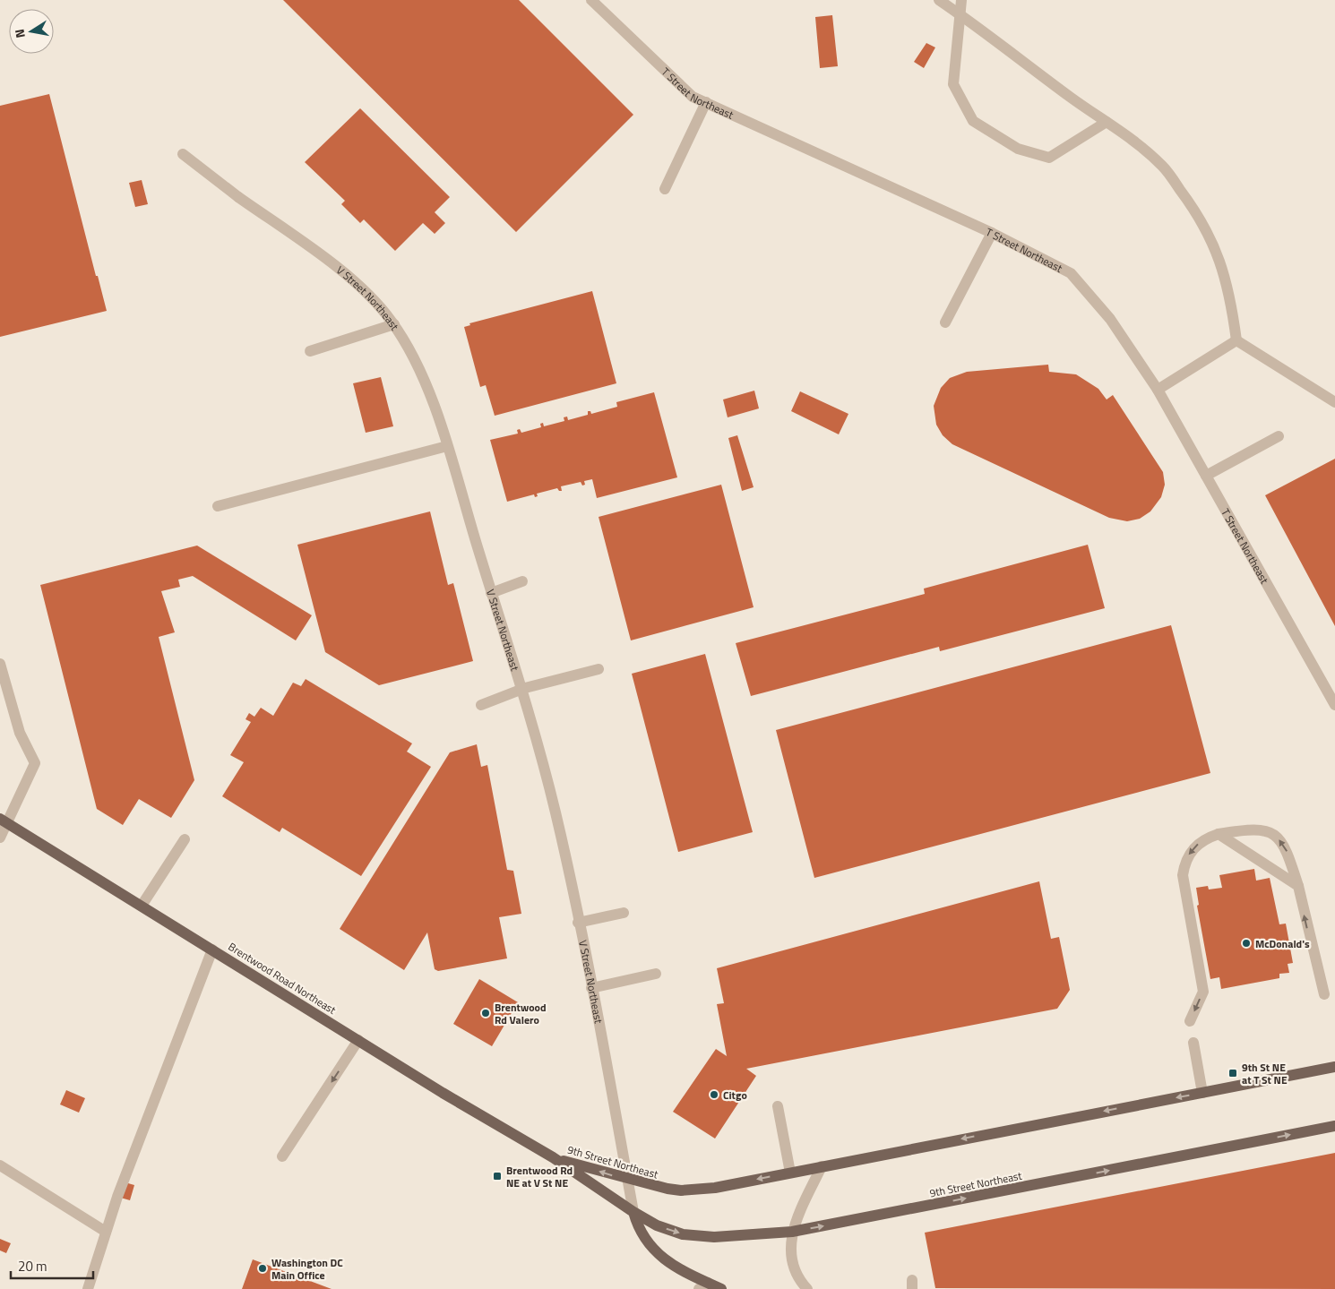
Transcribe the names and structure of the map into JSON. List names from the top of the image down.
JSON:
{
  "streets": {
    "main road": ["Brentwood Road Northeast", "9th Street Northeast"],
    "street": ["T Street Northeast", "V Street Northeast"]
  },
  "crossings": [
    ["V Street Northeast", "9th Street Northeast"],
    ["Brentwood Road Northeast", "9th Street Northeast"]
  ],
  "places": {
    "other": [
      "McDonald's",
      "Brentwood Rd Valero",
      "Citgo",
      "Washington DC Main Office"
    ],
    "transit": ["9th St NE at T St NE", "Brentwood Rd NE at V St NE"]
  },
  "scale_bar": "20 m",
  "north": "left"
}
